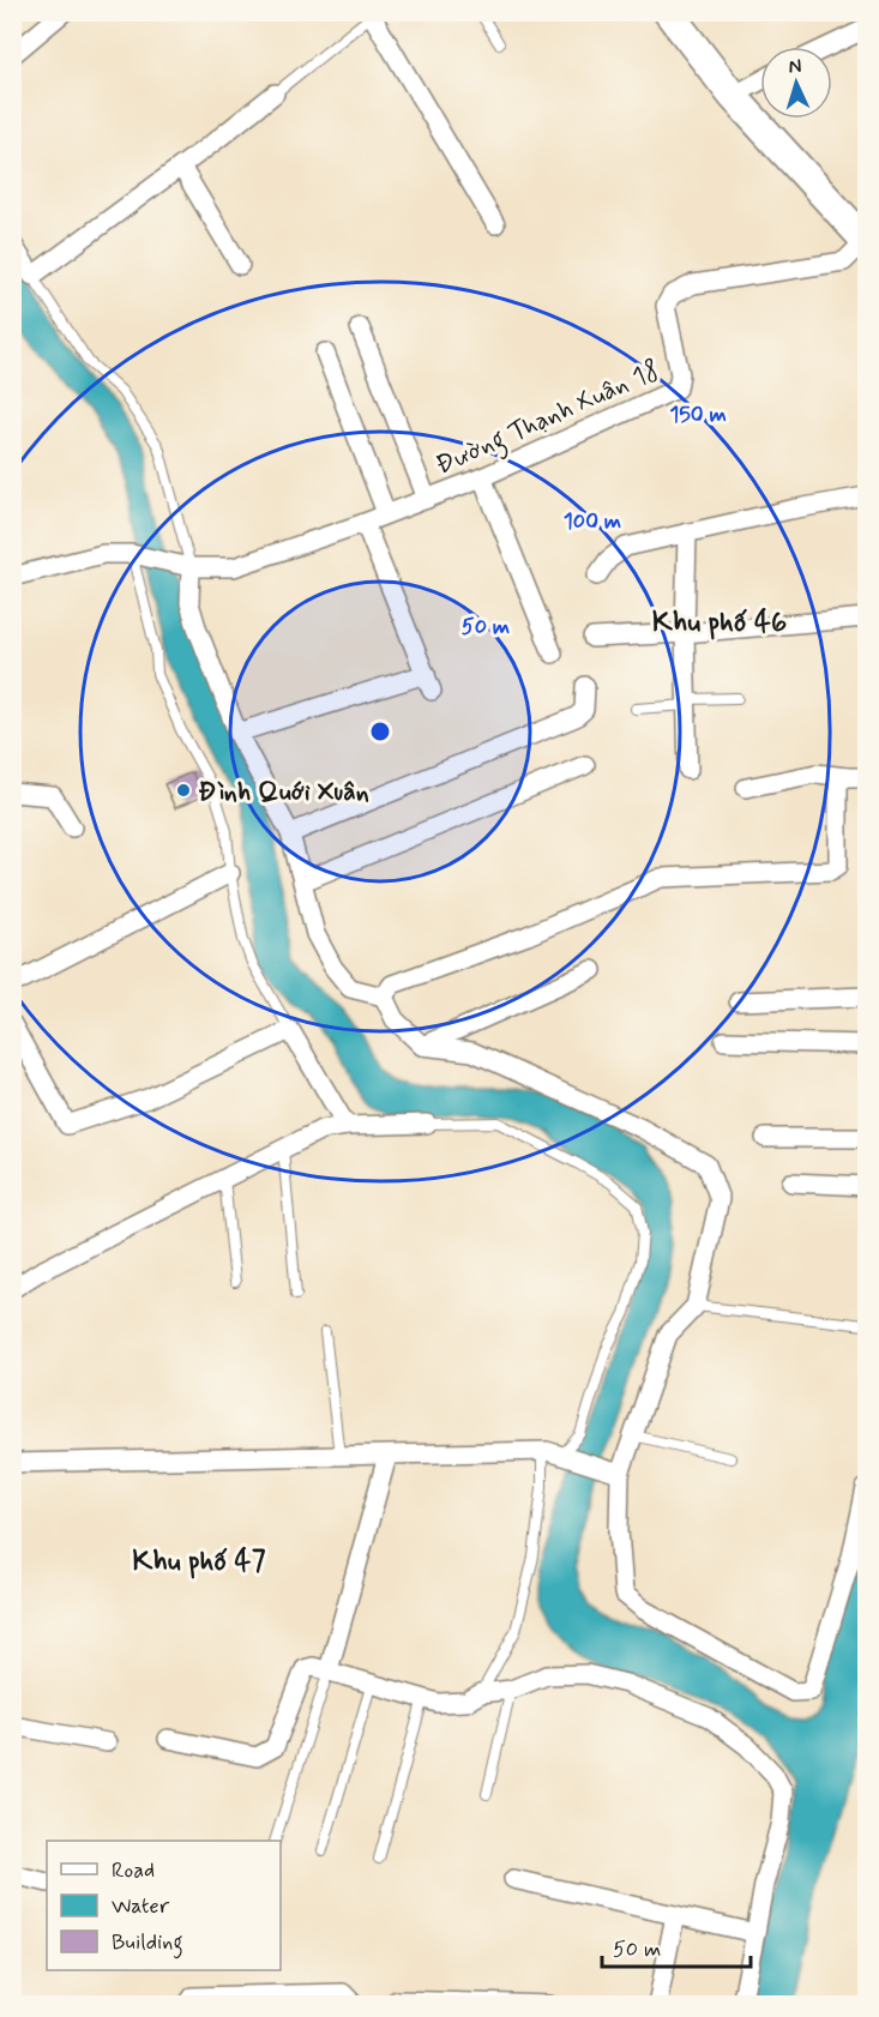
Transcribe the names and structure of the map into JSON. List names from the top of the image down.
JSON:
{
  "streets": {
    "street": ["Đường Thạnh Xuân 18"]
  },
  "districts": ["Khu phố 46", "Khu phố 47"],
  "places": ["Đình Quới Xuân"],
  "legend": ["Road", "Water", "Building"],
  "scale_bar": "50 m",
  "north": "top",
  "rings": ["150 m", "100 m", "50 m"]
}
